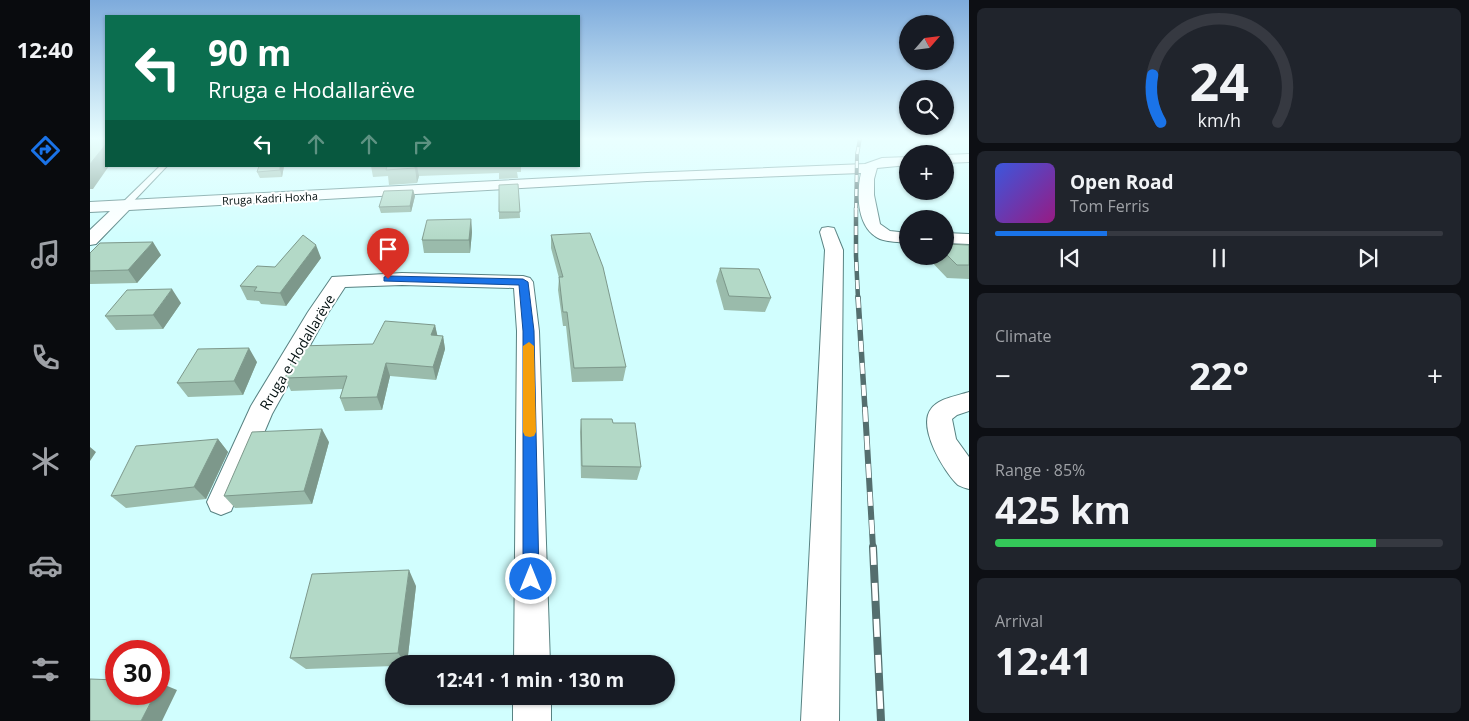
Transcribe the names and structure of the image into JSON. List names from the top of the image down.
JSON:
{
  "streets": {
    "street": ["Rruga Kadri Hoxha", "Rruga e Hodallarëve"]
  },
  "north": "top right",
  "page": {
    "tabs": "12:40",
    "map_buttons": ["+", "−"],
    "turn": ["90 m", "Rruga e Hodallarëve"],
    "song": ["Open Road", "Tom Ferris"],
    "tile": [
      "Climate",
      ["Range · 85%", "425 km"],
      ["Arrival", "12:41"]
    ],
    "heat": ["−", "22°", "+"],
    "limit": "30",
    "trip": "12:41 · 1 min · 130 m",
    "gauge": ["24", "km/h"]
  }
}
